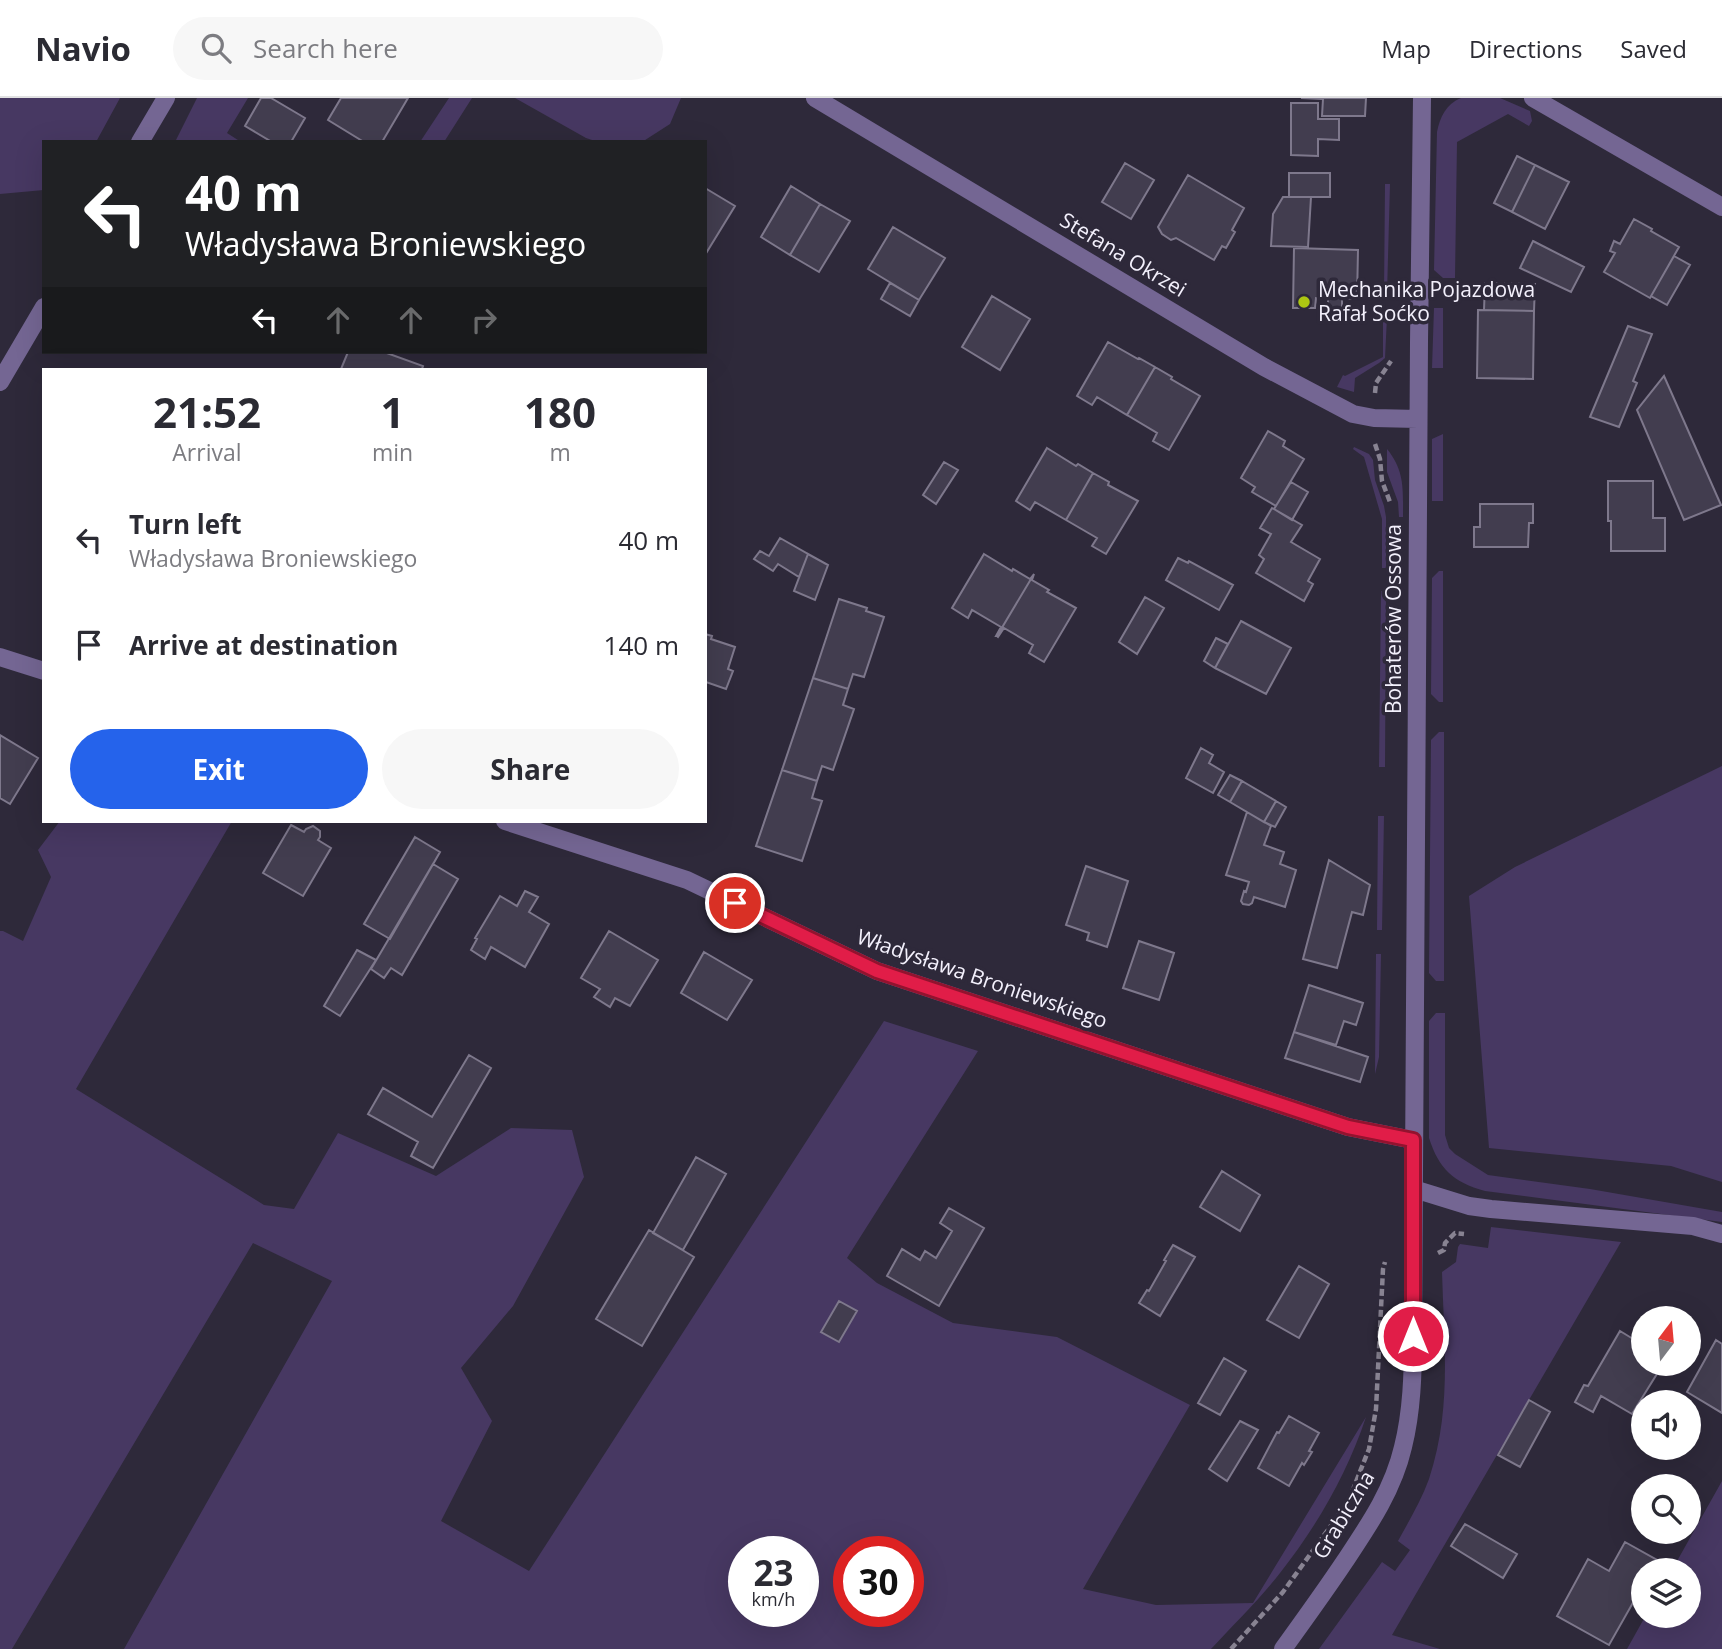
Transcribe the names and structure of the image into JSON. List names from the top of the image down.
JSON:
{
  "streets": {
    "street": [
      "Stefana Okrzei",
      "Bohaterów Ossowa",
      "Władysława Broniewskiego",
      "Grabiczna"
    ]
  },
  "crossings": [
    ["Stefana Okrzei", "Bohaterów Ossowa"],
    ["Bohaterów Ossowa", "Władysława Broniewskiego"],
    ["Bohaterów Ossowa", "Grabiczna"],
    ["Władysława Broniewskiego", "Grabiczna"]
  ],
  "places": ["Mechanika Pojazdowa Rafał Soćko"],
  "north": "top",
  "page": {
    "header": "Navio",
    "search": "Search here",
    "nav": ["Map", "Directions", "Saved"],
    "turn": ["40 m", "Władysława Broniewskiego"],
    "eta": [
      "21:52",
      "Arrival",
      "1",
      "min",
      "180",
      "m"
    ],
    "list": [
      {
        "name": "Turn left",
        "note": "Władysława Broniewskiego",
        "value": "40 m"
      },
      {
        "name": "Arrive at destination",
        "value": "140 m"
      }
    ],
    "buttons": ["Exit", "Share"],
    "speed": "23 km/h",
    "limit": "30"
  }
}
